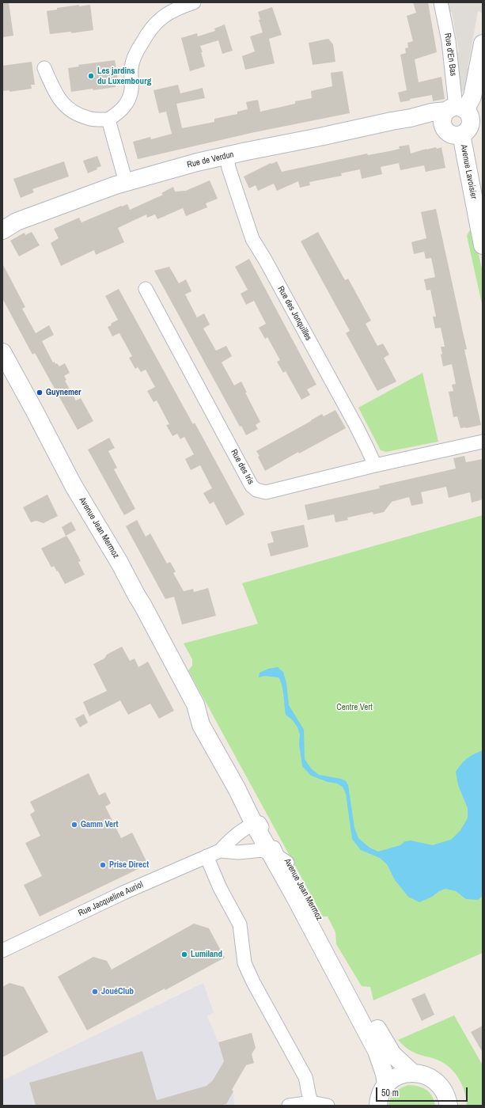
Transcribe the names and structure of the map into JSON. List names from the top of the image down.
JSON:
{
  "streets": {
    "main road": ["Rue de Verdun", "Avenue Lavoisier", "Avenue Jean Mermoz"],
    "street": [
      "Rue d'En Bas",
      "Rue des Jonquilles",
      "Rue des Iris",
      "Rue Jacqueline Auriol"
    ]
  },
  "crossings": [
    ["Rue d'En Bas", "Rue de Verdun"],
    ["Rue de Verdun", "Avenue Lavoisier"],
    ["Rue de Verdun", "Rue des Jonquilles"],
    ["Rue des Jonquilles", "Rue des Iris"]
  ],
  "parks": ["Centre Vert"],
  "places": [
    "Les jardins du Luxembourg",
    "Guynemer",
    "Gamm Vert",
    "Prise Direct",
    "Lumiland",
    "JouéClub"
  ],
  "scale_bar": "50 m"
}
